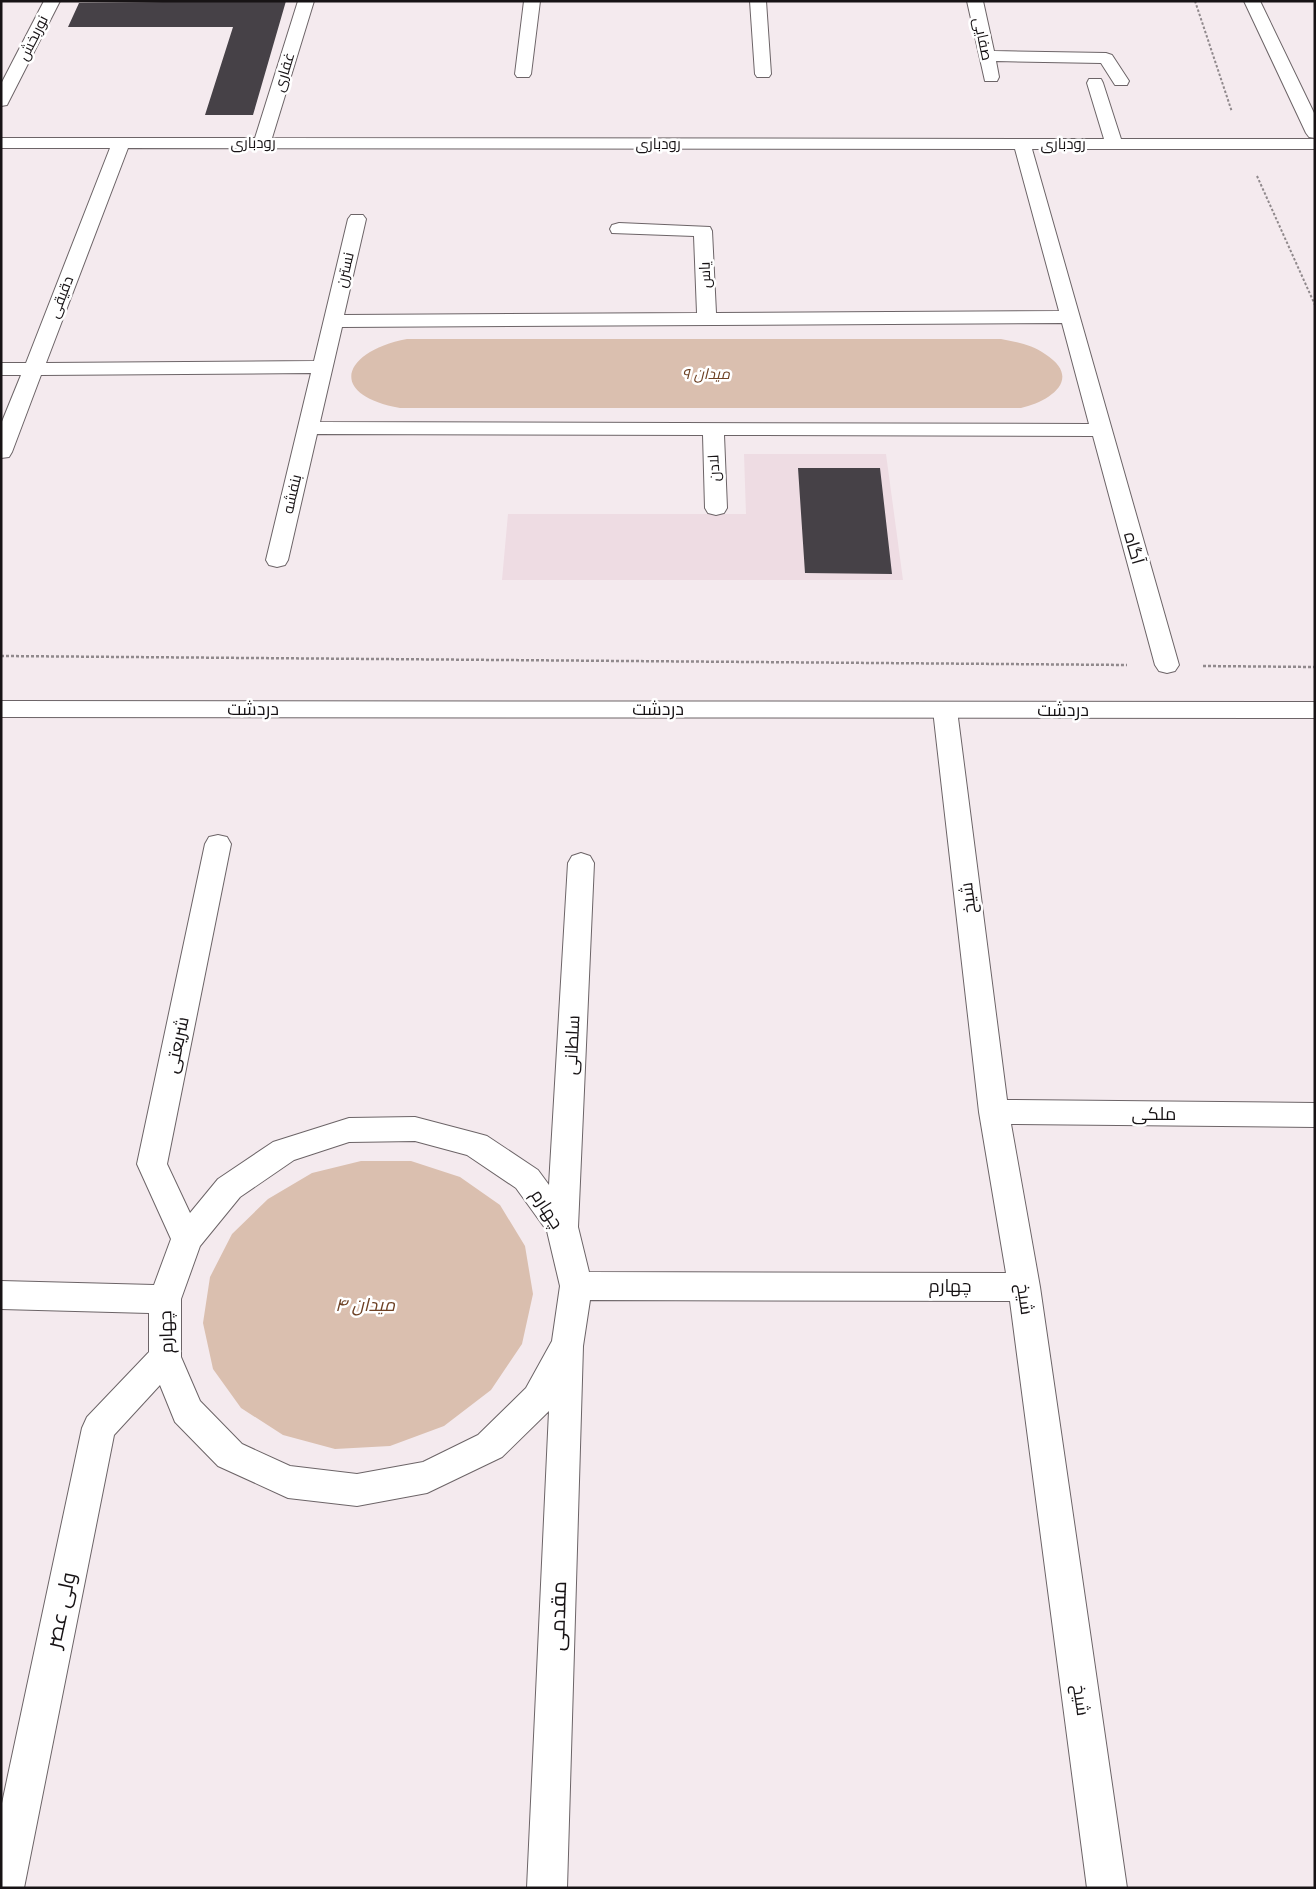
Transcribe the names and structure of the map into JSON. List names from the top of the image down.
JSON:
{
  "streets": {
    "street": [
      "نوربخش",
      "صفایی",
      "غفاری",
      "رودباری",
      "نسترن",
      "یاس",
      "دقیقی",
      "لادن",
      "بنفشه",
      "آگاه",
      "دردشت",
      "شیخ",
      "شریعتی",
      "سلطانی",
      "ملکی",
      "چهارم",
      "ولی عصر",
      "مقدمی"
    ]
  },
  "crossings": [
    ["غفاری", "رودباری"],
    ["رودباری", "دقیقی"],
    ["دردشت", "شیخ"],
    ["شیخ", "ملکی"],
    ["شیخ", "چهارم"],
    ["شریعتی", "چهارم"],
    ["سلطانی", "چهارم"],
    ["چهارم", "ولی عصر"],
    ["چهارم", "مقدمی"]
  ],
  "parks": ["میدان ۹", "میدان ۴"]
}
